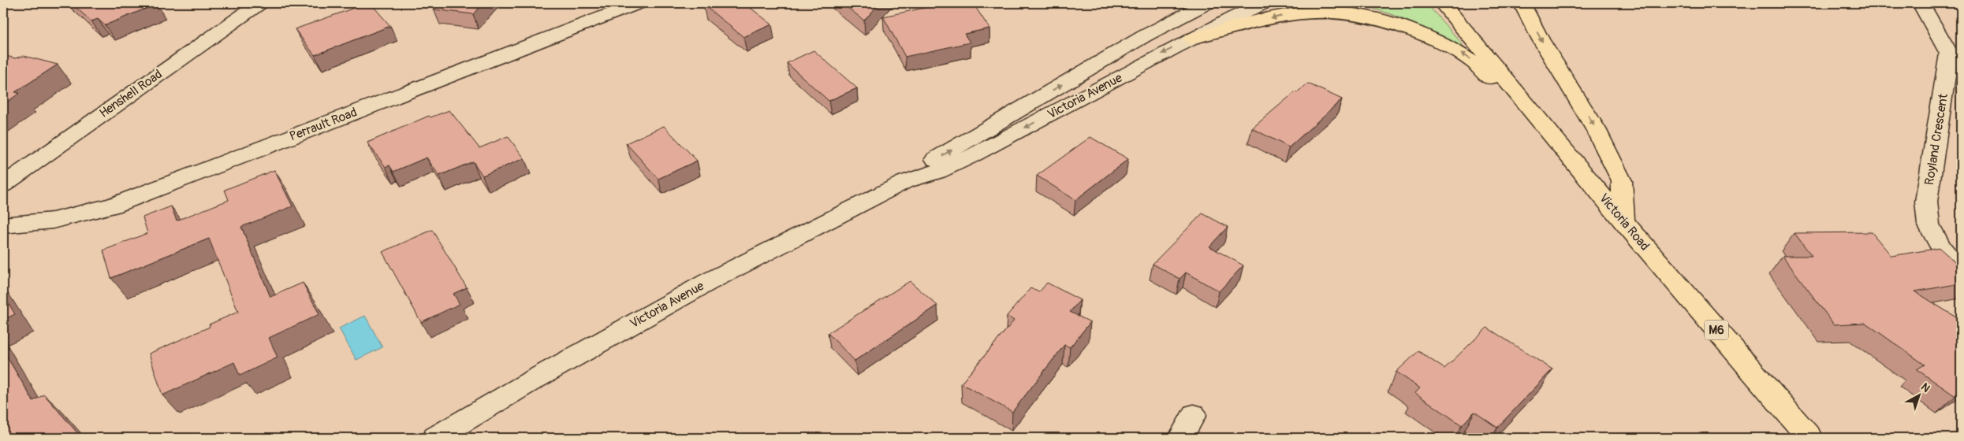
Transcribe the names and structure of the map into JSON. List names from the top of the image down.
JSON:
{
  "streets": {
    "main road": ["Victoria Road", "M6"],
    "street": [
      "Henshell Road",
      "Victoria Avenue",
      "Perrault Road",
      "Royland Crescent"
    ]
  },
  "north": "top right"
}
